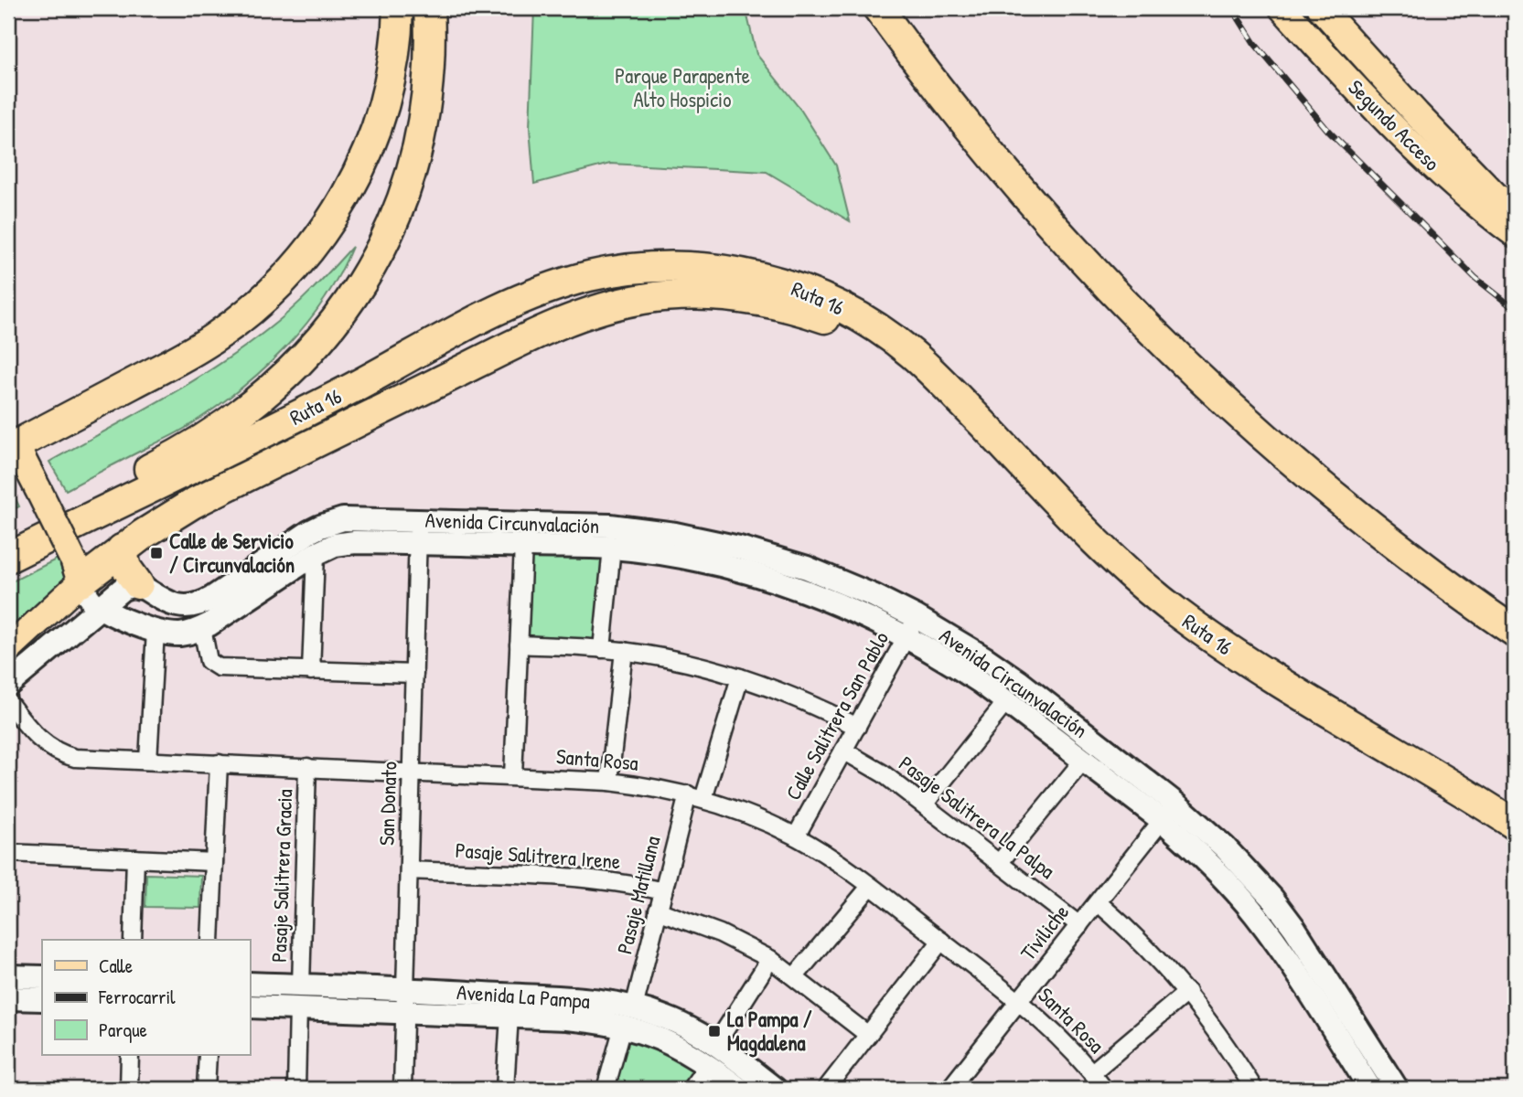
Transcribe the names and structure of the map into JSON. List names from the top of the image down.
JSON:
{
  "streets": {
    "highway": ["Ruta 16"],
    "main road": ["Segundo Acceso"],
    "street": [
      "Avenida Circunvalación",
      "Calle Salitrera San Pablo",
      "Santa Rosa",
      "San Donato",
      "Pasaje Salitrera La Palpa",
      "Pasaje Salitrera Irene",
      "Pasaje Salitrera Gracia",
      "Pasaje Matillana",
      "Tiviliche",
      "Avenida La Pampa"
    ]
  },
  "crossings": [
    ["Avenida Circunvalación", "Calle Salitrera San Pablo"],
    ["Avenida Circunvalación", "San Donato"],
    ["Avenida Circunvalación", "Tiviliche"],
    ["Calle Salitrera San Pablo", "Santa Rosa"],
    ["Calle Salitrera San Pablo", "Pasaje Salitrera La Palpa"],
    ["Santa Rosa", "San Donato"],
    ["Santa Rosa", "Pasaje Salitrera Gracia"],
    ["Santa Rosa", "Pasaje Matillana"],
    ["Santa Rosa", "Tiviliche"],
    ["San Donato", "Pasaje Salitrera Irene"],
    ["San Donato", "Avenida La Pampa"],
    ["Pasaje Salitrera La Palpa", "Tiviliche"],
    ["Pasaje Salitrera Irene", "Pasaje Matillana"],
    ["Pasaje Salitrera Gracia", "Avenida La Pampa"],
    ["Pasaje Matillana", "Avenida La Pampa"]
  ],
  "parks": ["Parque Parapente Alto Hospicio"],
  "places": {
    "transit": ["Calle de Servicio / Circunvalación", "La Pampa / Magdalena"]
  },
  "legend": ["Calle", "Ferrocarril", "Parque"]
}
